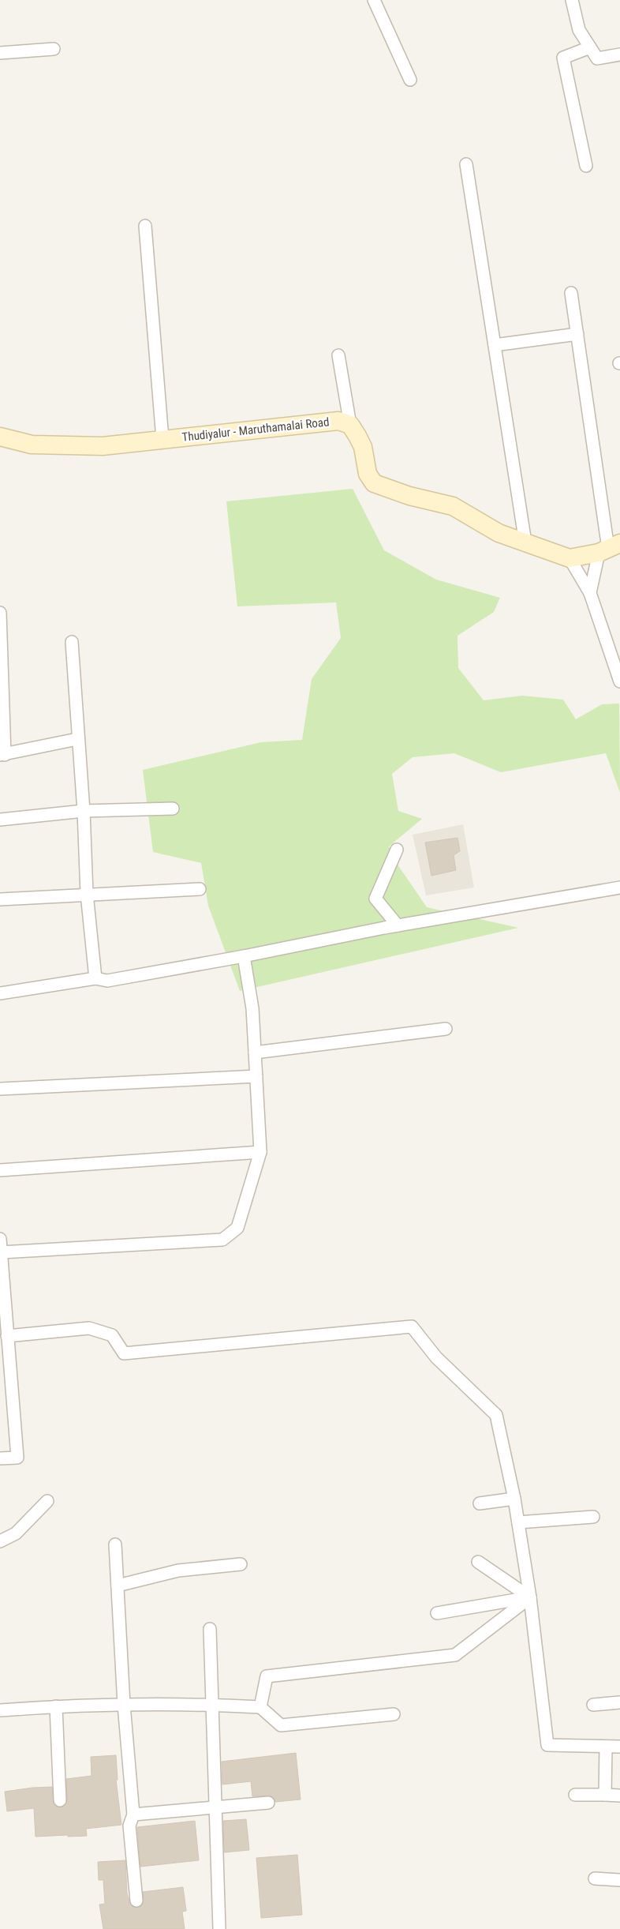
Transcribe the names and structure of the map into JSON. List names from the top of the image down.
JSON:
{
  "streets": {
    "main road": ["Thudiyalur - Maruthamalai Road"]
  }
}
